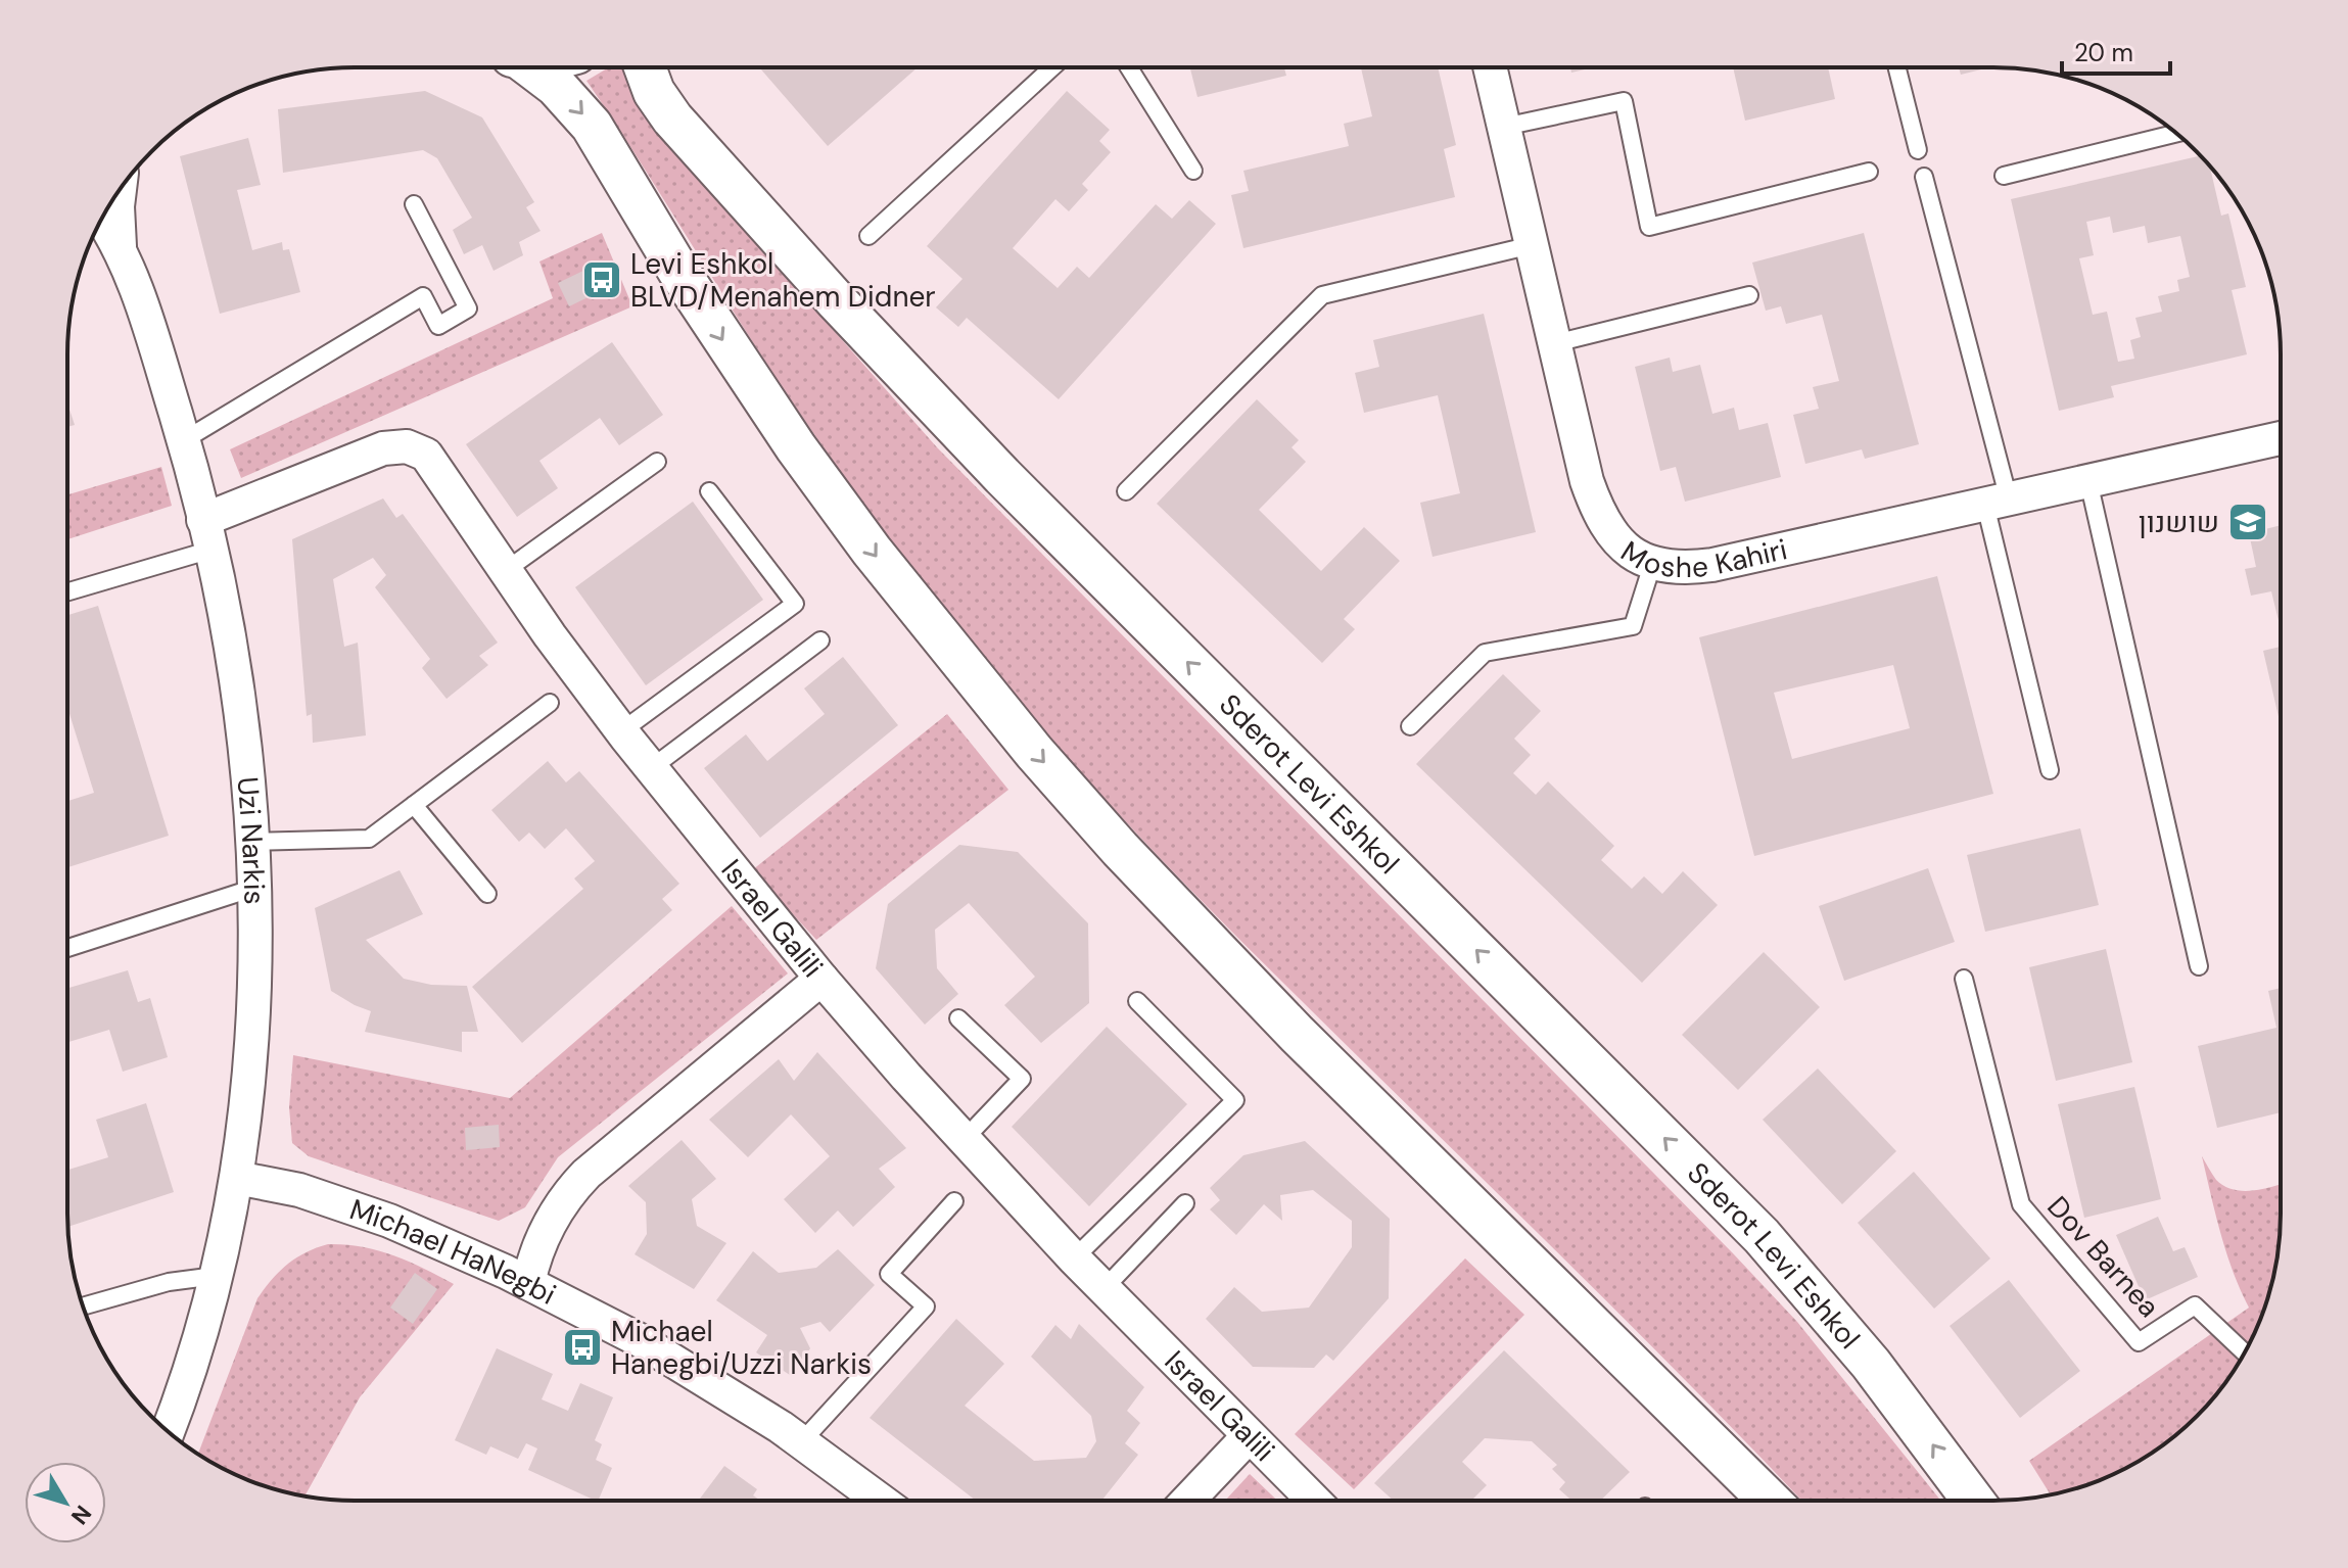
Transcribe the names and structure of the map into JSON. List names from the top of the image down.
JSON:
{
  "streets": {
    "street": [
      "Moshe Kahiri",
      "Sderot Levi Eshkol",
      "Uzi Narkis",
      "Israel Galili",
      "Michael HaNegbi"
    ],
    "lane": ["Dov Barnea"]
  },
  "crossings": [
    ["Uzi Narkis", "Israel Galili"],
    ["Uzi Narkis", "Michael HaNegbi"]
  ],
  "places": {
    "bus stop": ["Levi Eshkol BLVD/Menahem Didner", "Michael Hanegbi/Uzzi Narkis"],
    "school or university": ["שושנון"]
  },
  "scale_bar": "20 m",
  "north": "bottom right"
}
